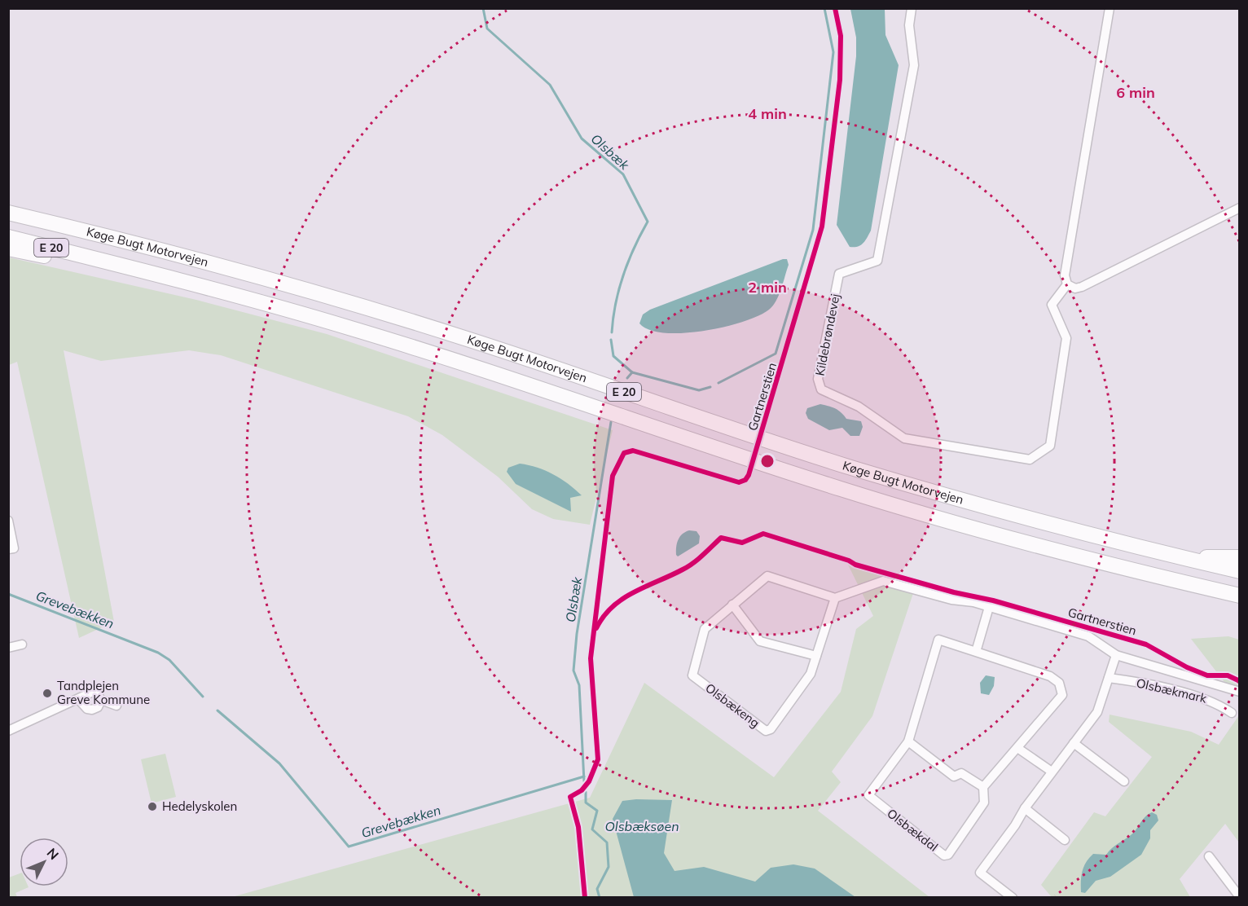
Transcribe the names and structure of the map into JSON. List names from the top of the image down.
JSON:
{
  "streets": {
    "highway": ["Køge Bugt Motorvejen", "E 20"],
    "street": [
      "Kildebrøndevej",
      "Olsbækmark",
      "Olsbækeng",
      "Olsbækdal"
    ],
    "cycle path": ["Gartnerstien"]
  },
  "water": ["Olsbæk", "Grevebækken", "Olsbæksøen"],
  "places": ["Tandplejen Greve Kommune", "Hedelyskolen"],
  "north": "top right",
  "rings": ["6 min", "4 min", "2 min"]
}
